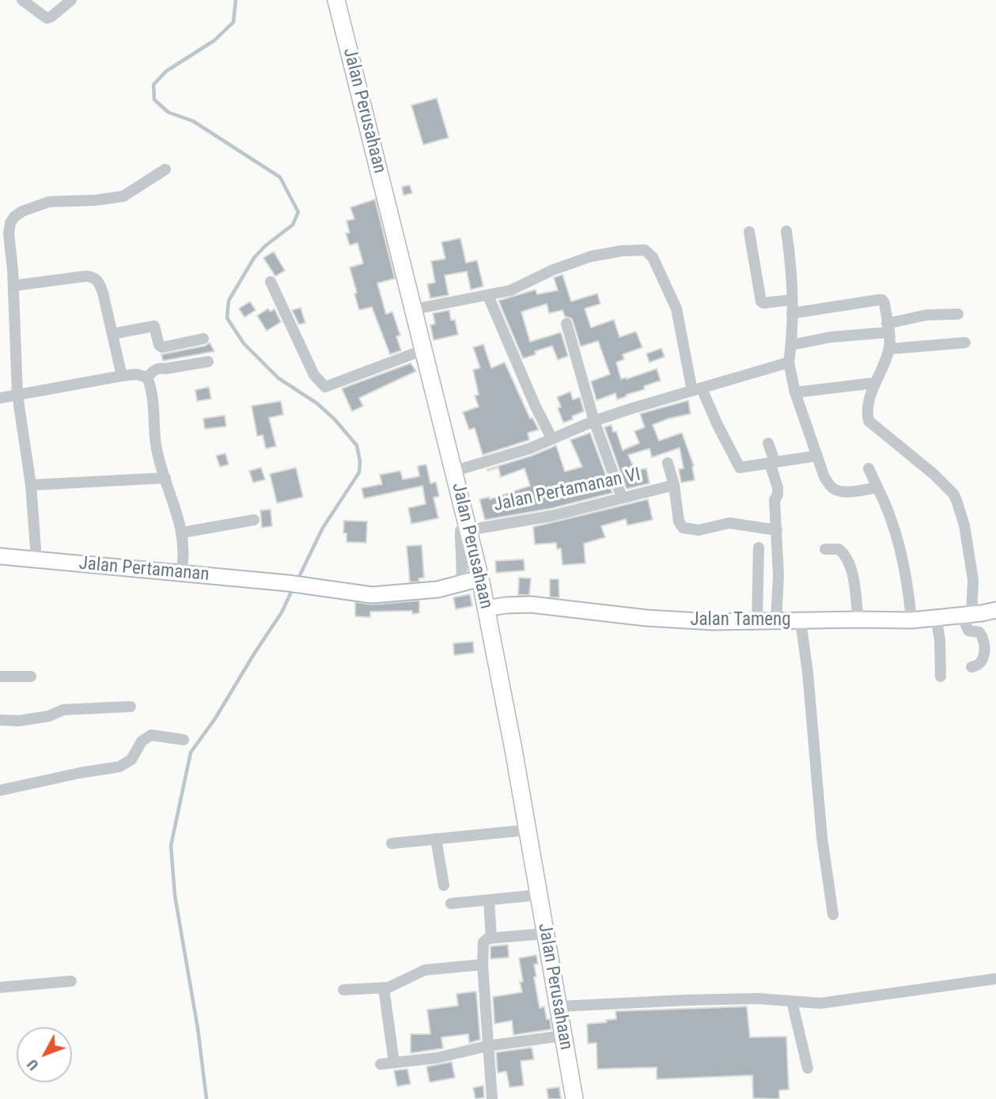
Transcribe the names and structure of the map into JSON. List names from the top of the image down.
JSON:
{
  "streets": {
    "main road": ["Jalan Perusahaan"],
    "street": ["Jalan Pertamanan VI", "Jalan Pertamanan", "Jalan Tameng"]
  },
  "crossings": [
    ["Jalan Perusahaan", "Jalan Pertamanan VI"],
    ["Jalan Perusahaan", "Jalan Pertamanan"],
    ["Jalan Perusahaan", "Jalan Tameng"]
  ],
  "north": "bottom left"
}
